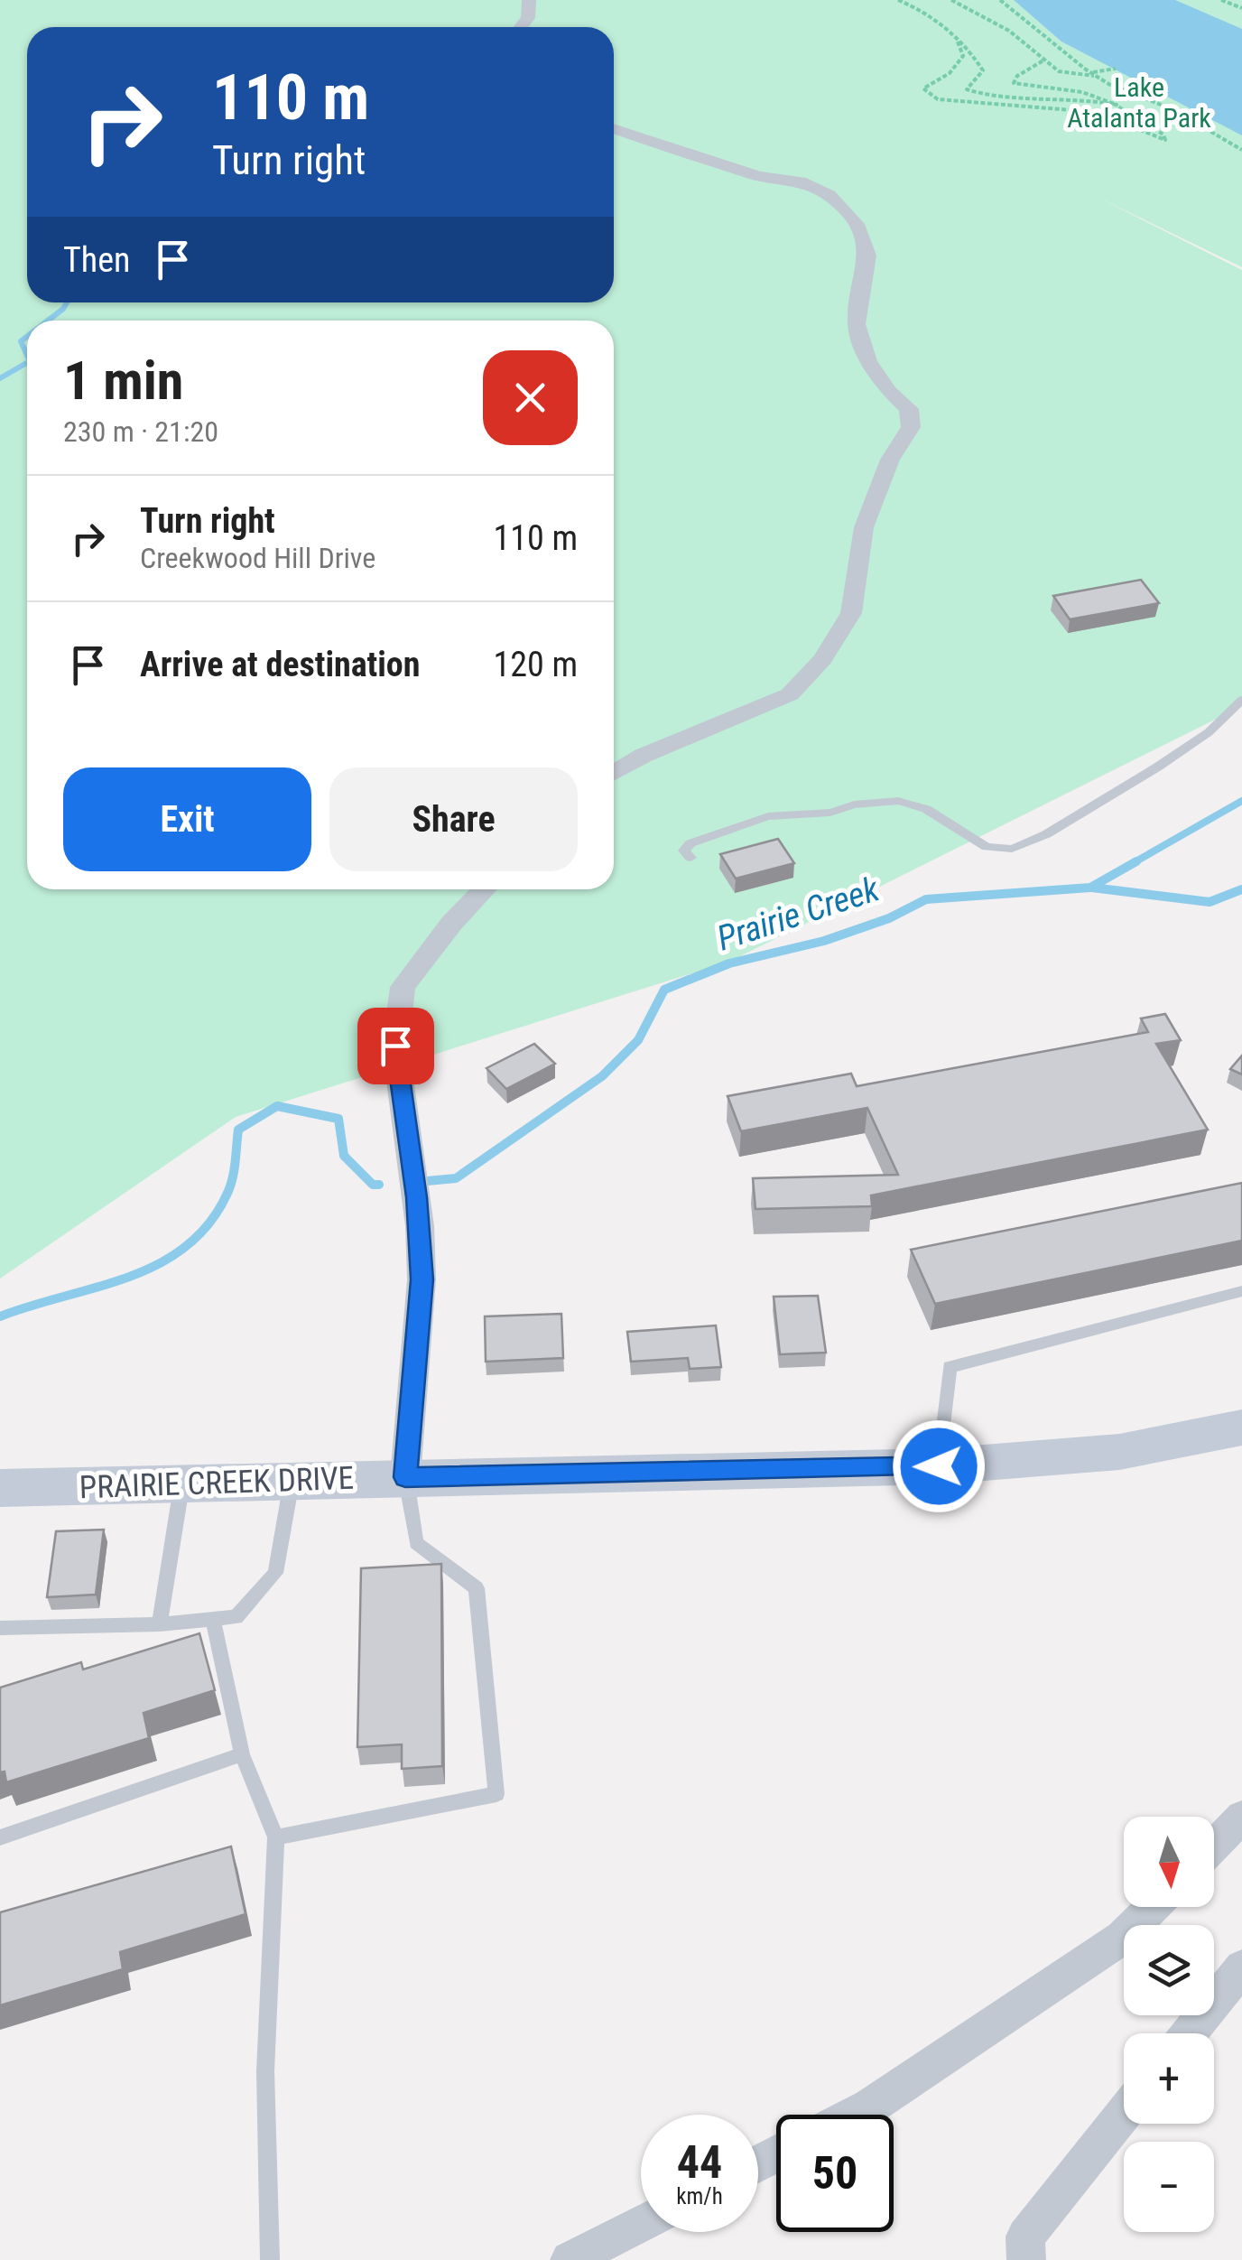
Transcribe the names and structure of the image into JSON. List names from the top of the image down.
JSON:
{
  "streets": {
    "main road": ["PRAIRIE CREEK DRIVE"]
  },
  "water": ["Prairie Creek"],
  "parks": ["Lake Atalanta Park"],
  "north": "bottom",
  "page": {
    "turn": ["110 m", "Turn right"],
    "then": "Then",
    "heading": ["1 min", "230 m · 21:20"],
    "list": [
      {
        "name": "Turn right",
        "note": "Creekwood Hill Drive",
        "value": "110 m"
      },
      {
        "name": "Arrive at destination",
        "value": "120 m"
      }
    ],
    "buttons": ["Exit", "Share"],
    "map_buttons": ["+", "−"],
    "speed": "44 km/h",
    "limit": "50"
  }
}
